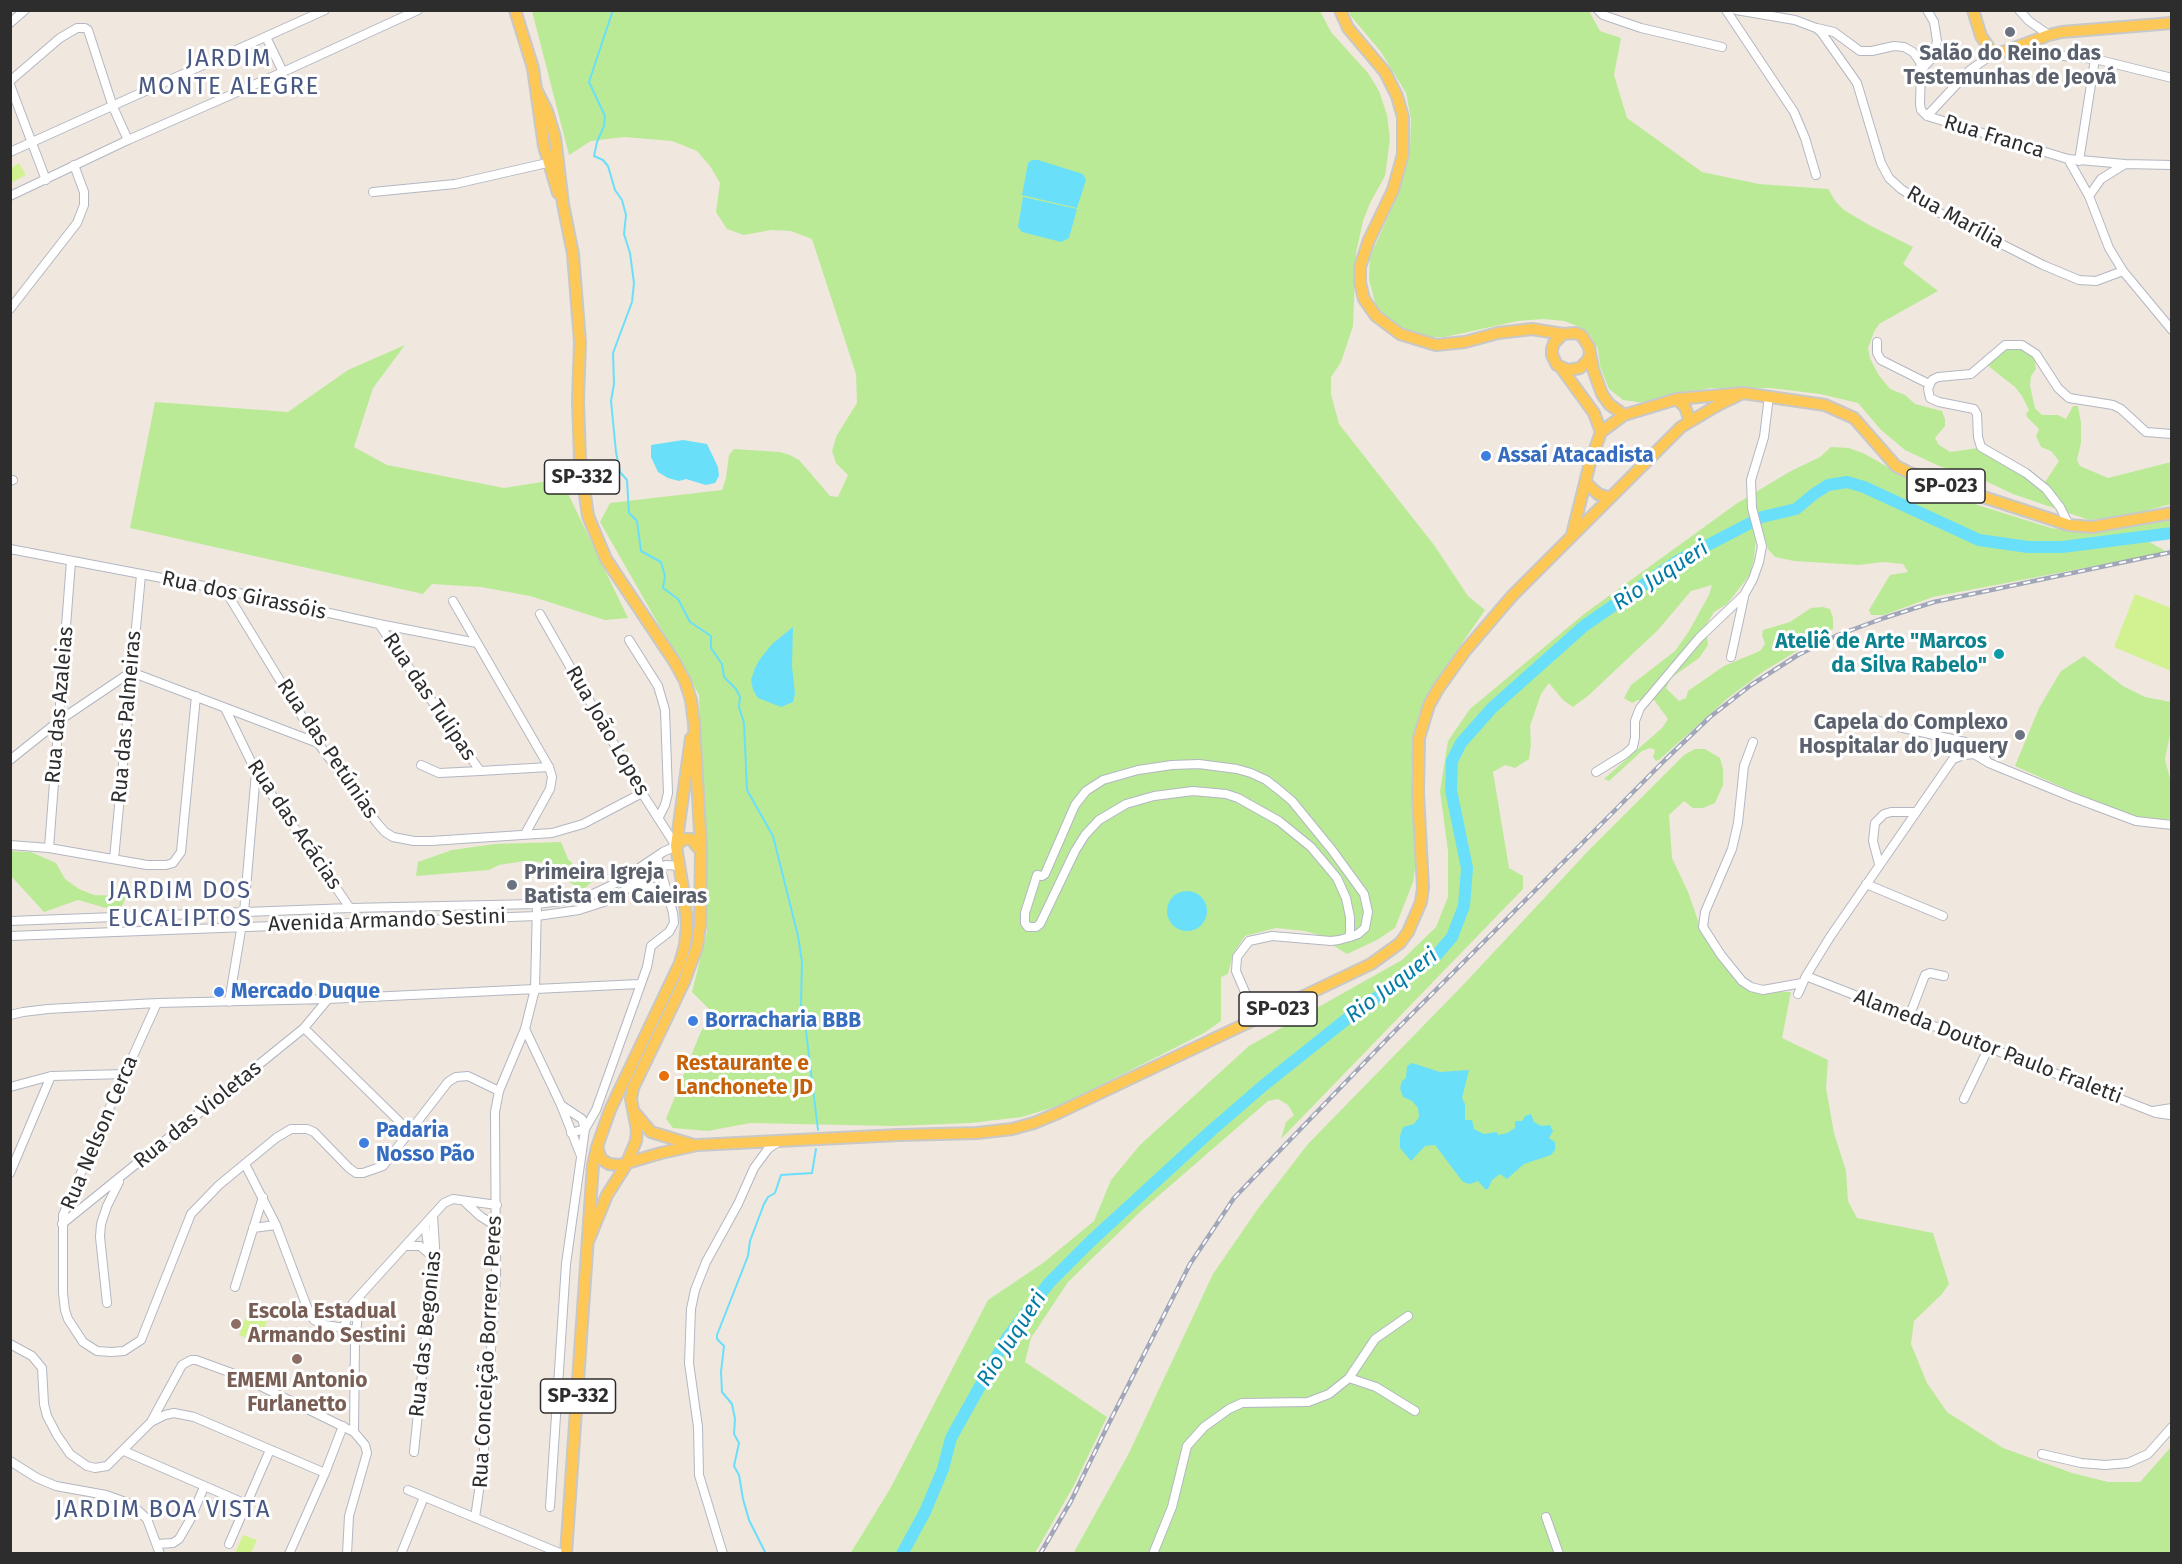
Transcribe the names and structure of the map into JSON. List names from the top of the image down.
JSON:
{
  "streets": {
    "main road": ["SP-332", "SP-023"],
    "street": [
      "Rua Franca",
      "Rua Marília",
      "Rua dos Girassóis",
      "Rua das Tulipas",
      "Rua das Azaleias",
      "Rua das Palmeiras",
      "Rua João Lopes",
      "Rua das Petúnias",
      "Rua das Acácias",
      "Avenida Armando Sestini",
      "Alameda Doutor Paulo Fraletti",
      "Rua das Violetas",
      "Rua Nelson Cerca",
      "Rua das Begonias",
      "Rua Conceição Borrero Peres"
    ]
  },
  "crossings": [
    ["SP-332", "SP-023"],
    ["SP-332", "Rua João Lopes"],
    ["SP-332", "Avenida Armando Sestini"],
    ["Rua dos Girassóis", "Rua das Tulipas"],
    ["Rua dos Girassóis", "Rua das Azaleias"],
    ["Rua dos Girassóis", "Rua das Palmeiras"],
    ["Rua dos Girassóis", "Rua das Petúnias"],
    ["Rua João Lopes", "Rua das Petúnias"],
    ["Rua João Lopes", "Avenida Armando Sestini"],
    ["Rua das Acácias", "Avenida Armando Sestini"],
    ["Avenida Armando Sestini", "Rua Conceição Borrero Peres"],
    ["Rua das Violetas", "Rua Nelson Cerca"],
    ["Rua Nelson Cerca", "Rua Conceição Borrero Peres"]
  ],
  "districts": ["JARDIM MONTE ALEGRE", "JARDIM DOS EUCALIPTOS", "JARDIM BOA VISTA"],
  "water": ["Rio Juqueri"],
  "places": [
    "Salão do Reino das Testemunhas de Jeová",
    "Assaí Atacadista",
    "Ateliê de Arte \"Marcos da Silva Rabelo\"",
    "Capela do Complexo Hospitalar do Juquery",
    "Primeira Igreja Batista em Caieiras",
    "Mercado Duque",
    "Borracharia BBB",
    "Restaurante e Lanchonete JD",
    "Padaria Nosso Pão",
    "Escola Estadual Armando Sestini",
    "EMEMI Antonio Furlanetto"
  ]
}
